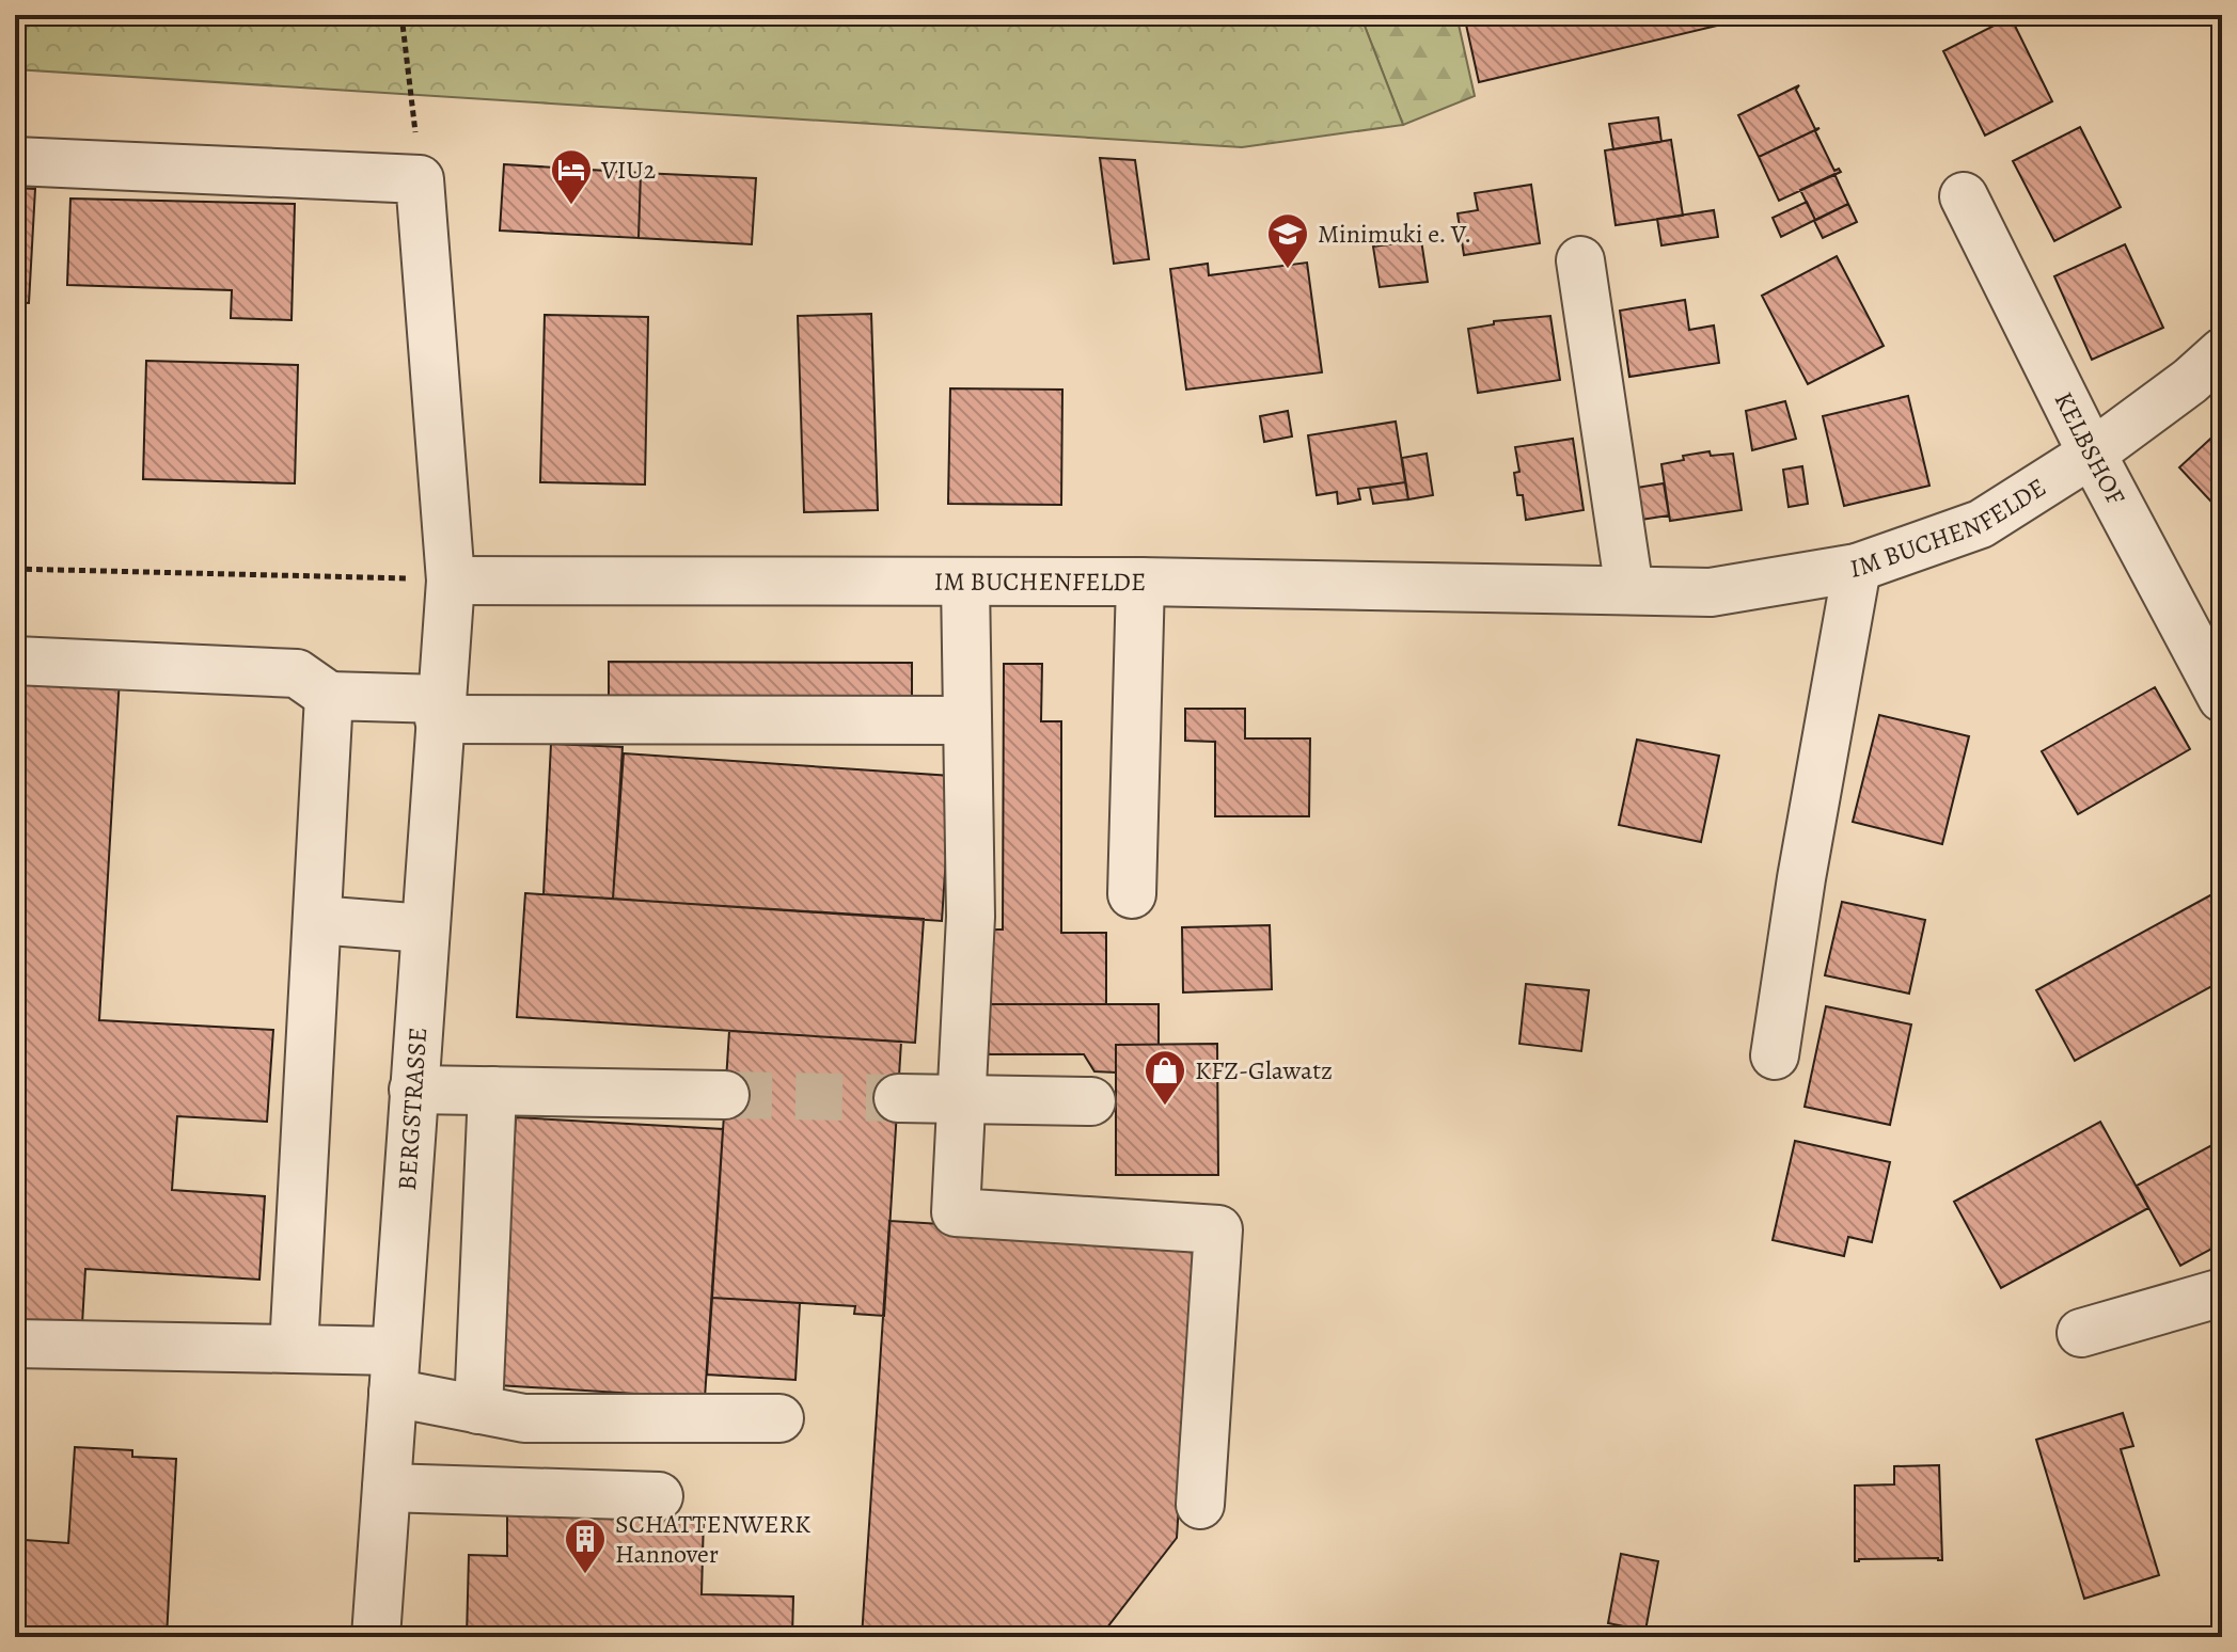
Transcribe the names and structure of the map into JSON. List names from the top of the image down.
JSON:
{
  "streets": {
    "street": ["KELBSHOF", "IM BUCHENFELDE", "BERGSTRASSE"]
  },
  "crossings": [
    ["KELBSHOF", "IM BUCHENFELDE"],
    ["IM BUCHENFELDE", "BERGSTRASSE"]
  ],
  "places": {
    "hotel": ["VIU2"],
    "school or university": ["Minimuki e. V."],
    "shop": ["KFZ-Glawatz"],
    "building": ["SCHATTENWERK Hannover"]
  }
}
